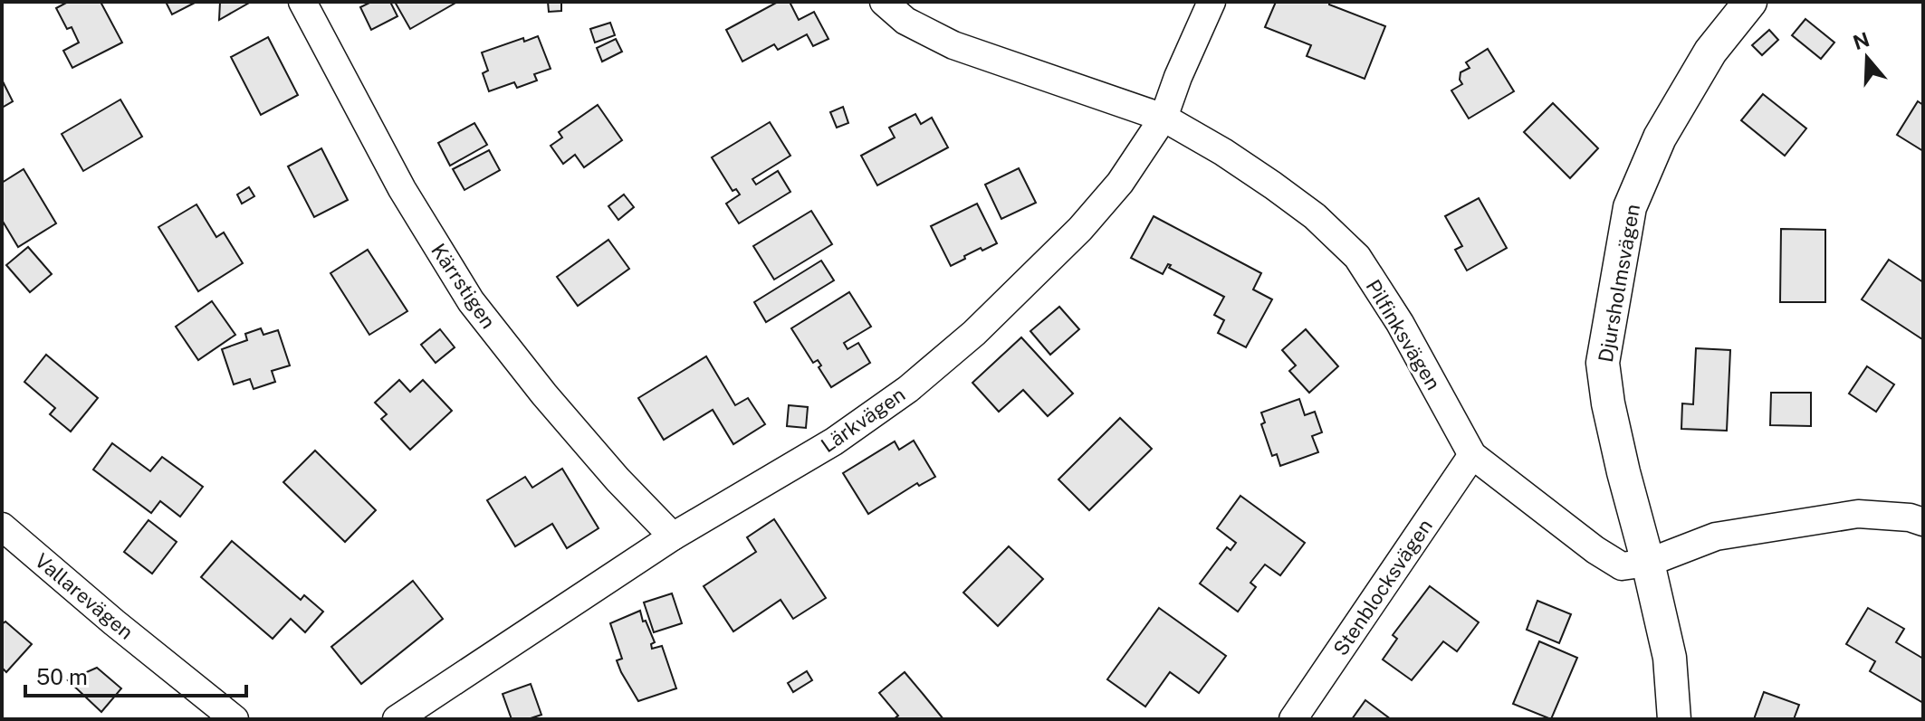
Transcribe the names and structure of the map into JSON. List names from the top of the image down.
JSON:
{
  "streets": {
    "street": [
      "Djursholmsvägen",
      "Kärrstigen",
      "Pilfinksvägen",
      "Lärkvägen",
      "Stenblocksvägen",
      "Vallarevägen"
    ]
  },
  "crossings": [
    ["Djursholmsvägen", "Pilfinksvägen"],
    ["Kärrstigen", "Lärkvägen"],
    ["Pilfinksvägen", "Lärkvägen"],
    ["Pilfinksvägen", "Stenblocksvägen"]
  ],
  "scale_bar": "50 m",
  "north": "top"
}
